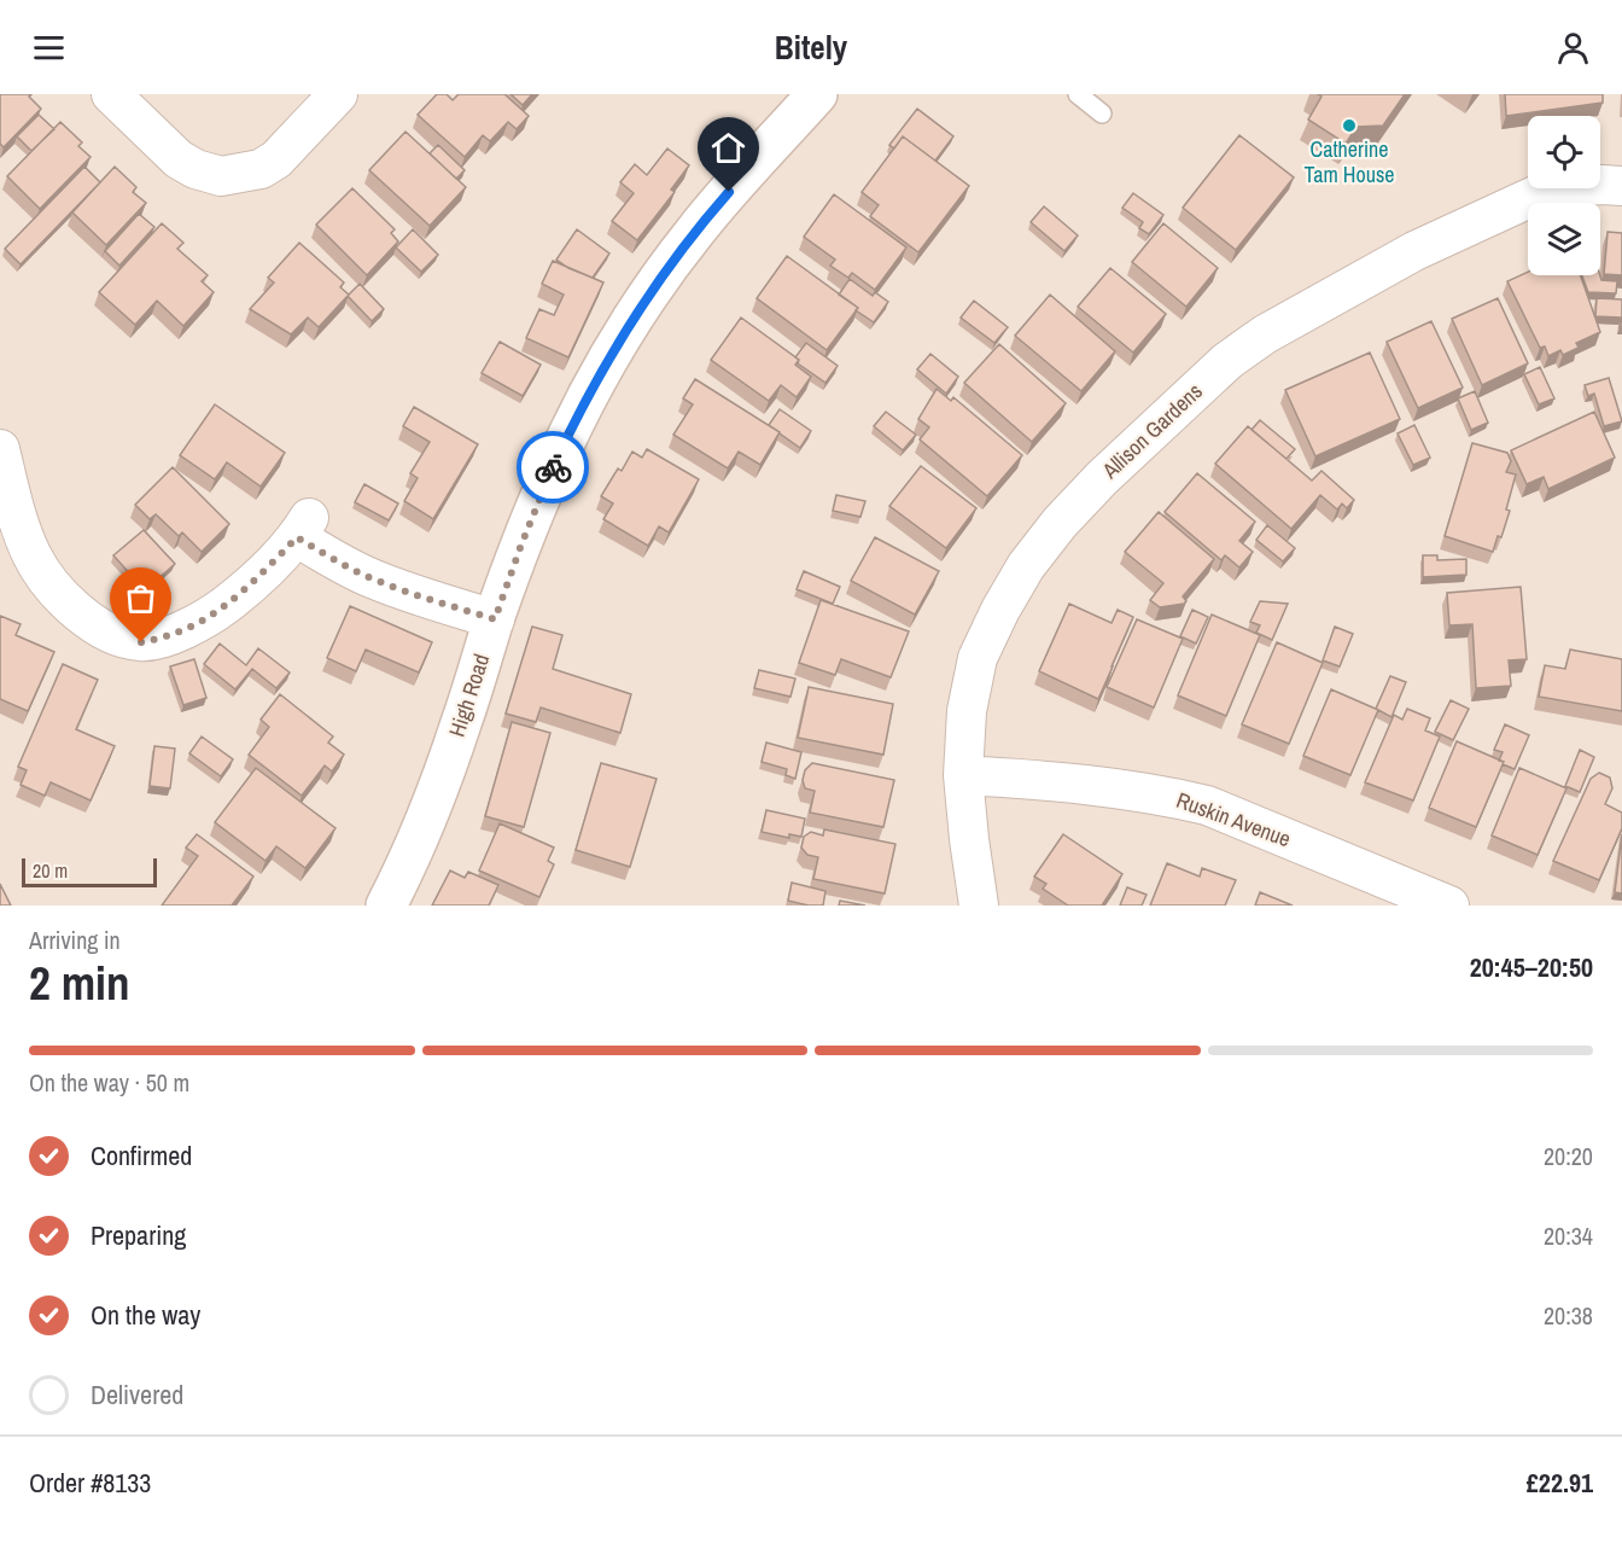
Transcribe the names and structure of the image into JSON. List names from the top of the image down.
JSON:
{
  "streets": {
    "street": ["Allison Gardens", "High Road", "Ruskin Avenue"]
  },
  "crossings": [
    ["Allison Gardens", "Ruskin Avenue"]
  ],
  "places": ["Catherine Tam House"],
  "scale_bar": "20 m",
  "page": {
    "header": "Bitely",
    "scale": "20 m",
    "heading": ["2 min", "Arriving in", "20:45–20:50"],
    "panel": ["Order #8133", "£22.91"],
    "bar": "On the way · 50 m",
    "list": [
      ["Confirmed", "20:20"],
      ["Preparing", "20:34"],
      ["On the way", "20:38"],
      "Delivered"
    ]
  }
}
